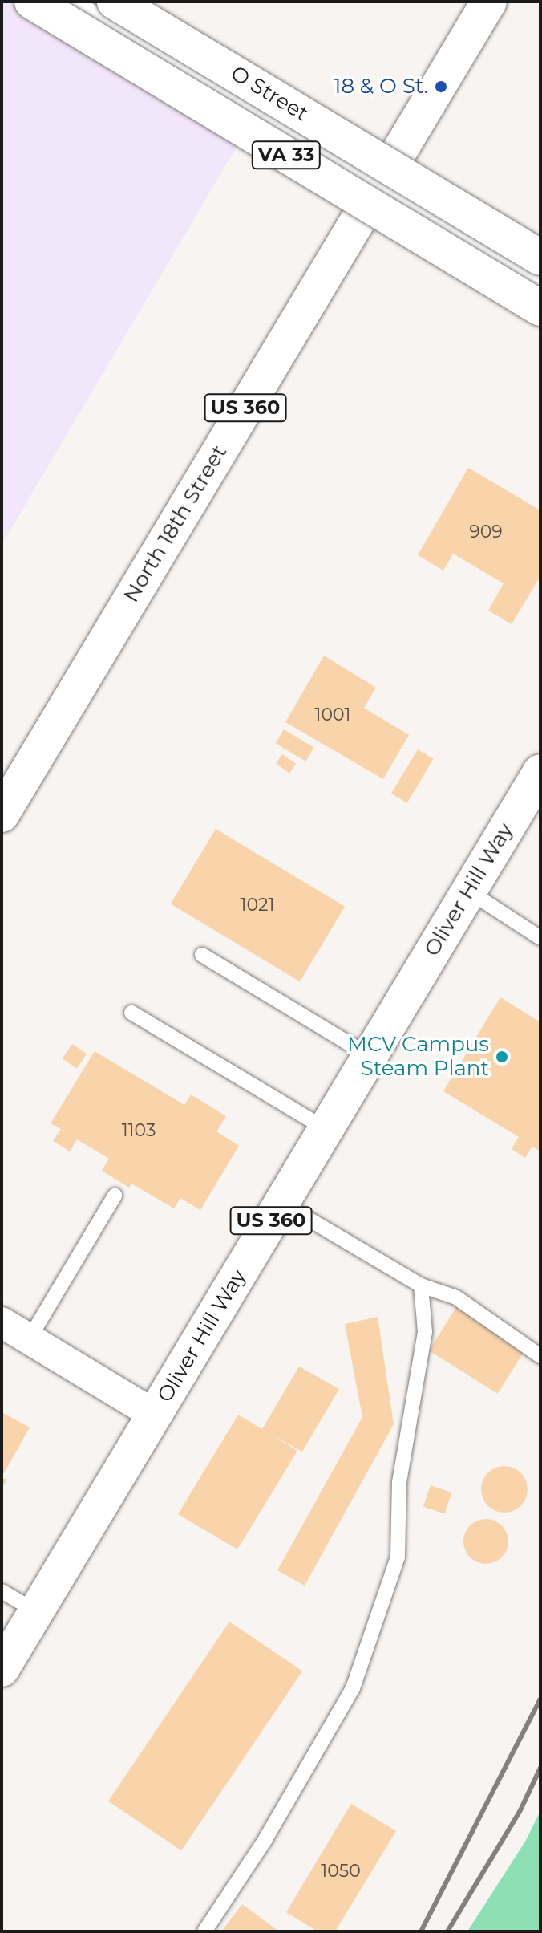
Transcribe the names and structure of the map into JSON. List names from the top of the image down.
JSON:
{
  "streets": {
    "main road": [
      "VA 33",
      "US 360",
      "North 18th Street",
      "Oliver Hill Way"
    ],
    "lane": ["O Street"]
  },
  "crossings": [
    ["O Street", "North 18th Street"]
  ],
  "places": ["18 & O St.", "MCV Campus Steam Plant"],
  "house_numbers": [
    "909",
    "1001",
    "1021",
    "1103",
    "1050"
  ]
}
